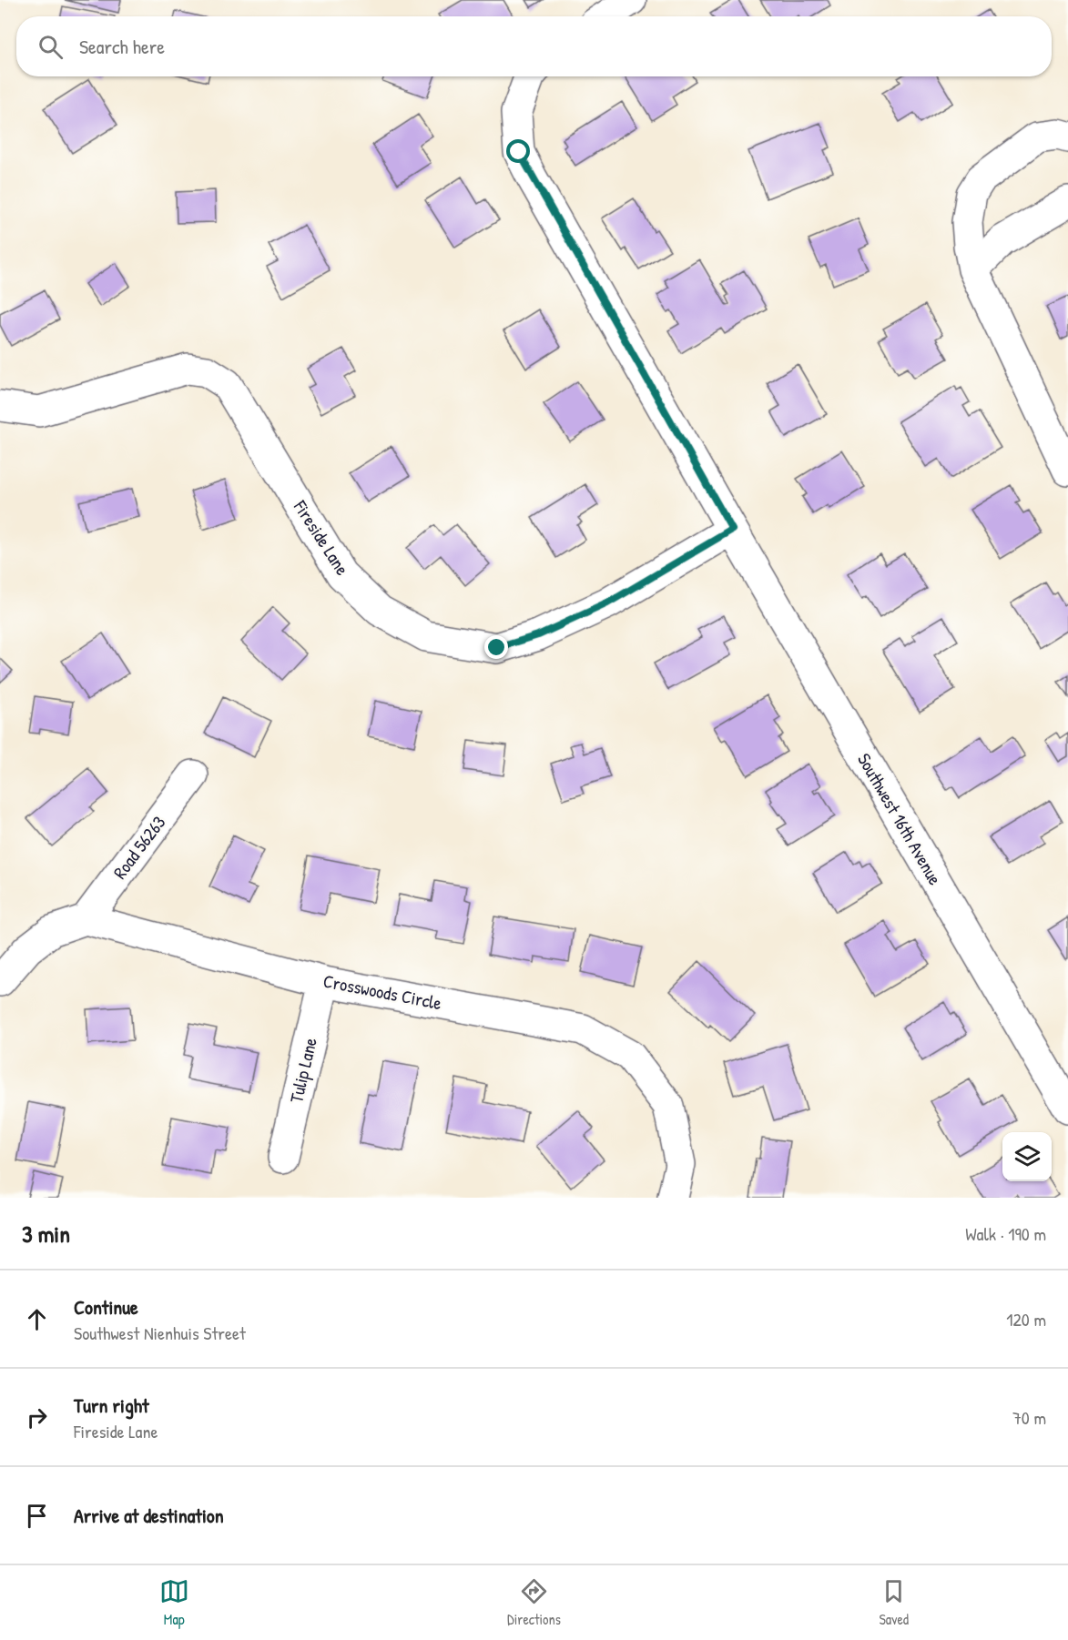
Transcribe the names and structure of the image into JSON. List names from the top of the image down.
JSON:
{
  "streets": {
    "street": [
      "Fireside Lane",
      "Southwest 16th Avenue",
      "Road 56263",
      "Crosswoods Circle",
      "Tulip Lane"
    ]
  },
  "crossings": [
    ["Fireside Lane", "Southwest 16th Avenue"],
    ["Road 56263", "Crosswoods Circle"],
    ["Crosswoods Circle", "Tulip Lane"]
  ],
  "page": {
    "search": "Search here",
    "heading": ["3 min", "Walk · 190 m"],
    "list": [
      ["Continue", "Southwest Nienhuis Street", "120 m"],
      ["Turn right", "Fireside Lane", "70 m"],
      "Arrive at destination"
    ],
    "nav": ["Map", "Directions", "Saved"]
  }
}
